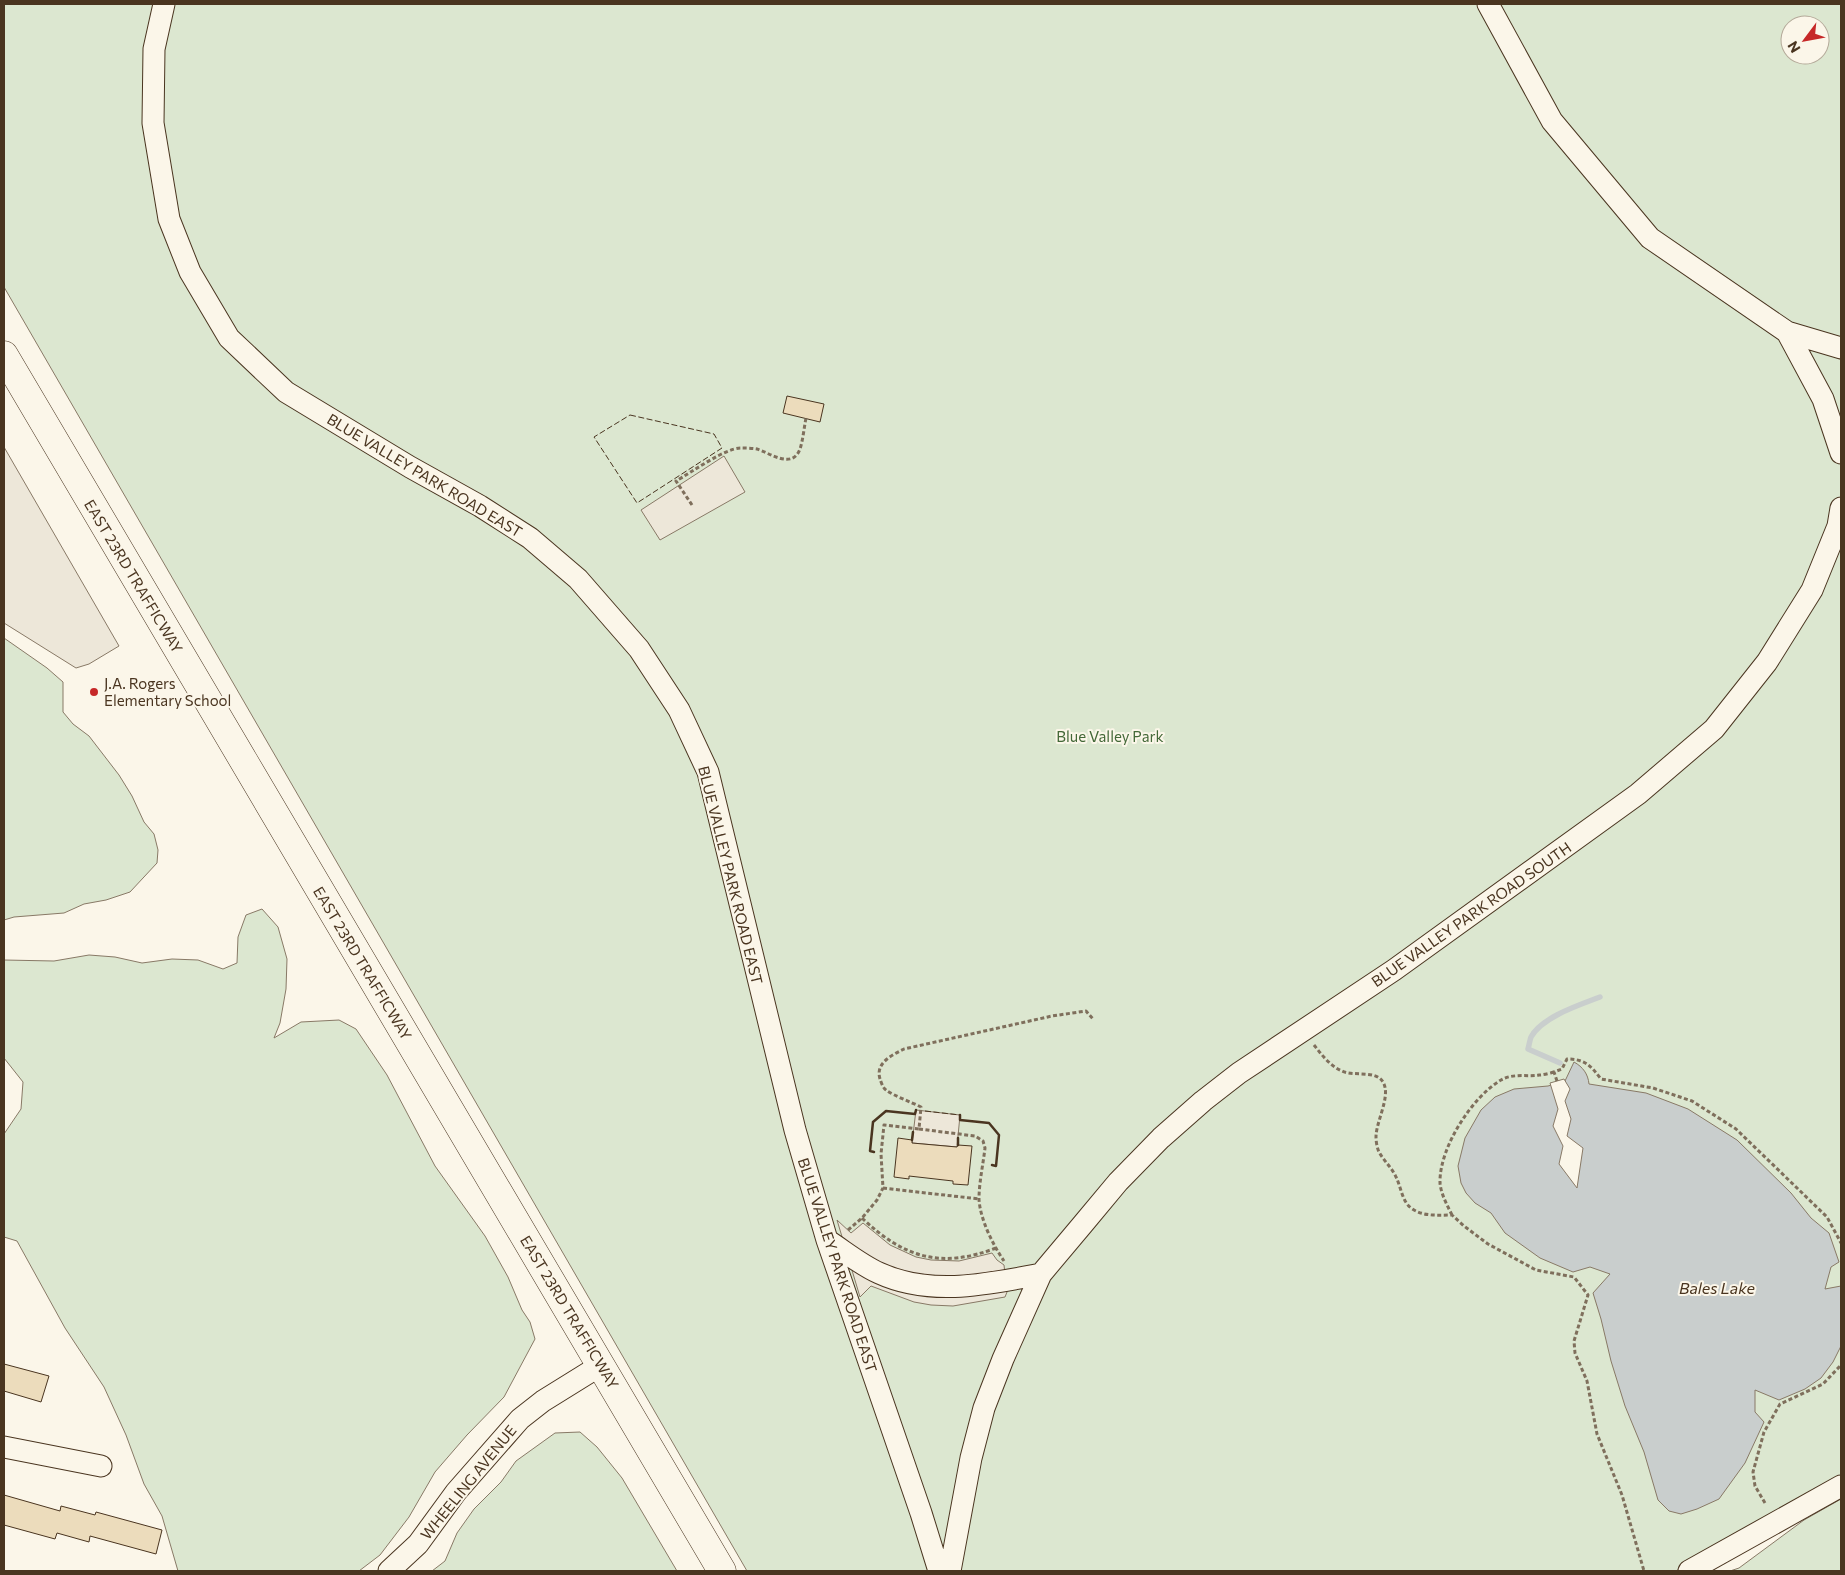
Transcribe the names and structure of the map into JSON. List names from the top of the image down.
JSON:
{
  "streets": {
    "main road": ["EAST 23RD TRAFFICWAY"],
    "street": ["BLUE VALLEY PARK ROAD EAST", "BLUE VALLEY PARK ROAD SOUTH", "WHEELING AVENUE"]
  },
  "crossings": [
    ["EAST 23RD TRAFFICWAY", "WHEELING AVENUE"]
  ],
  "water": ["Bales Lake"],
  "parks": ["Blue Valley Park"],
  "places": ["J.A. Rogers Elementary School"],
  "north": "bottom left"
}
